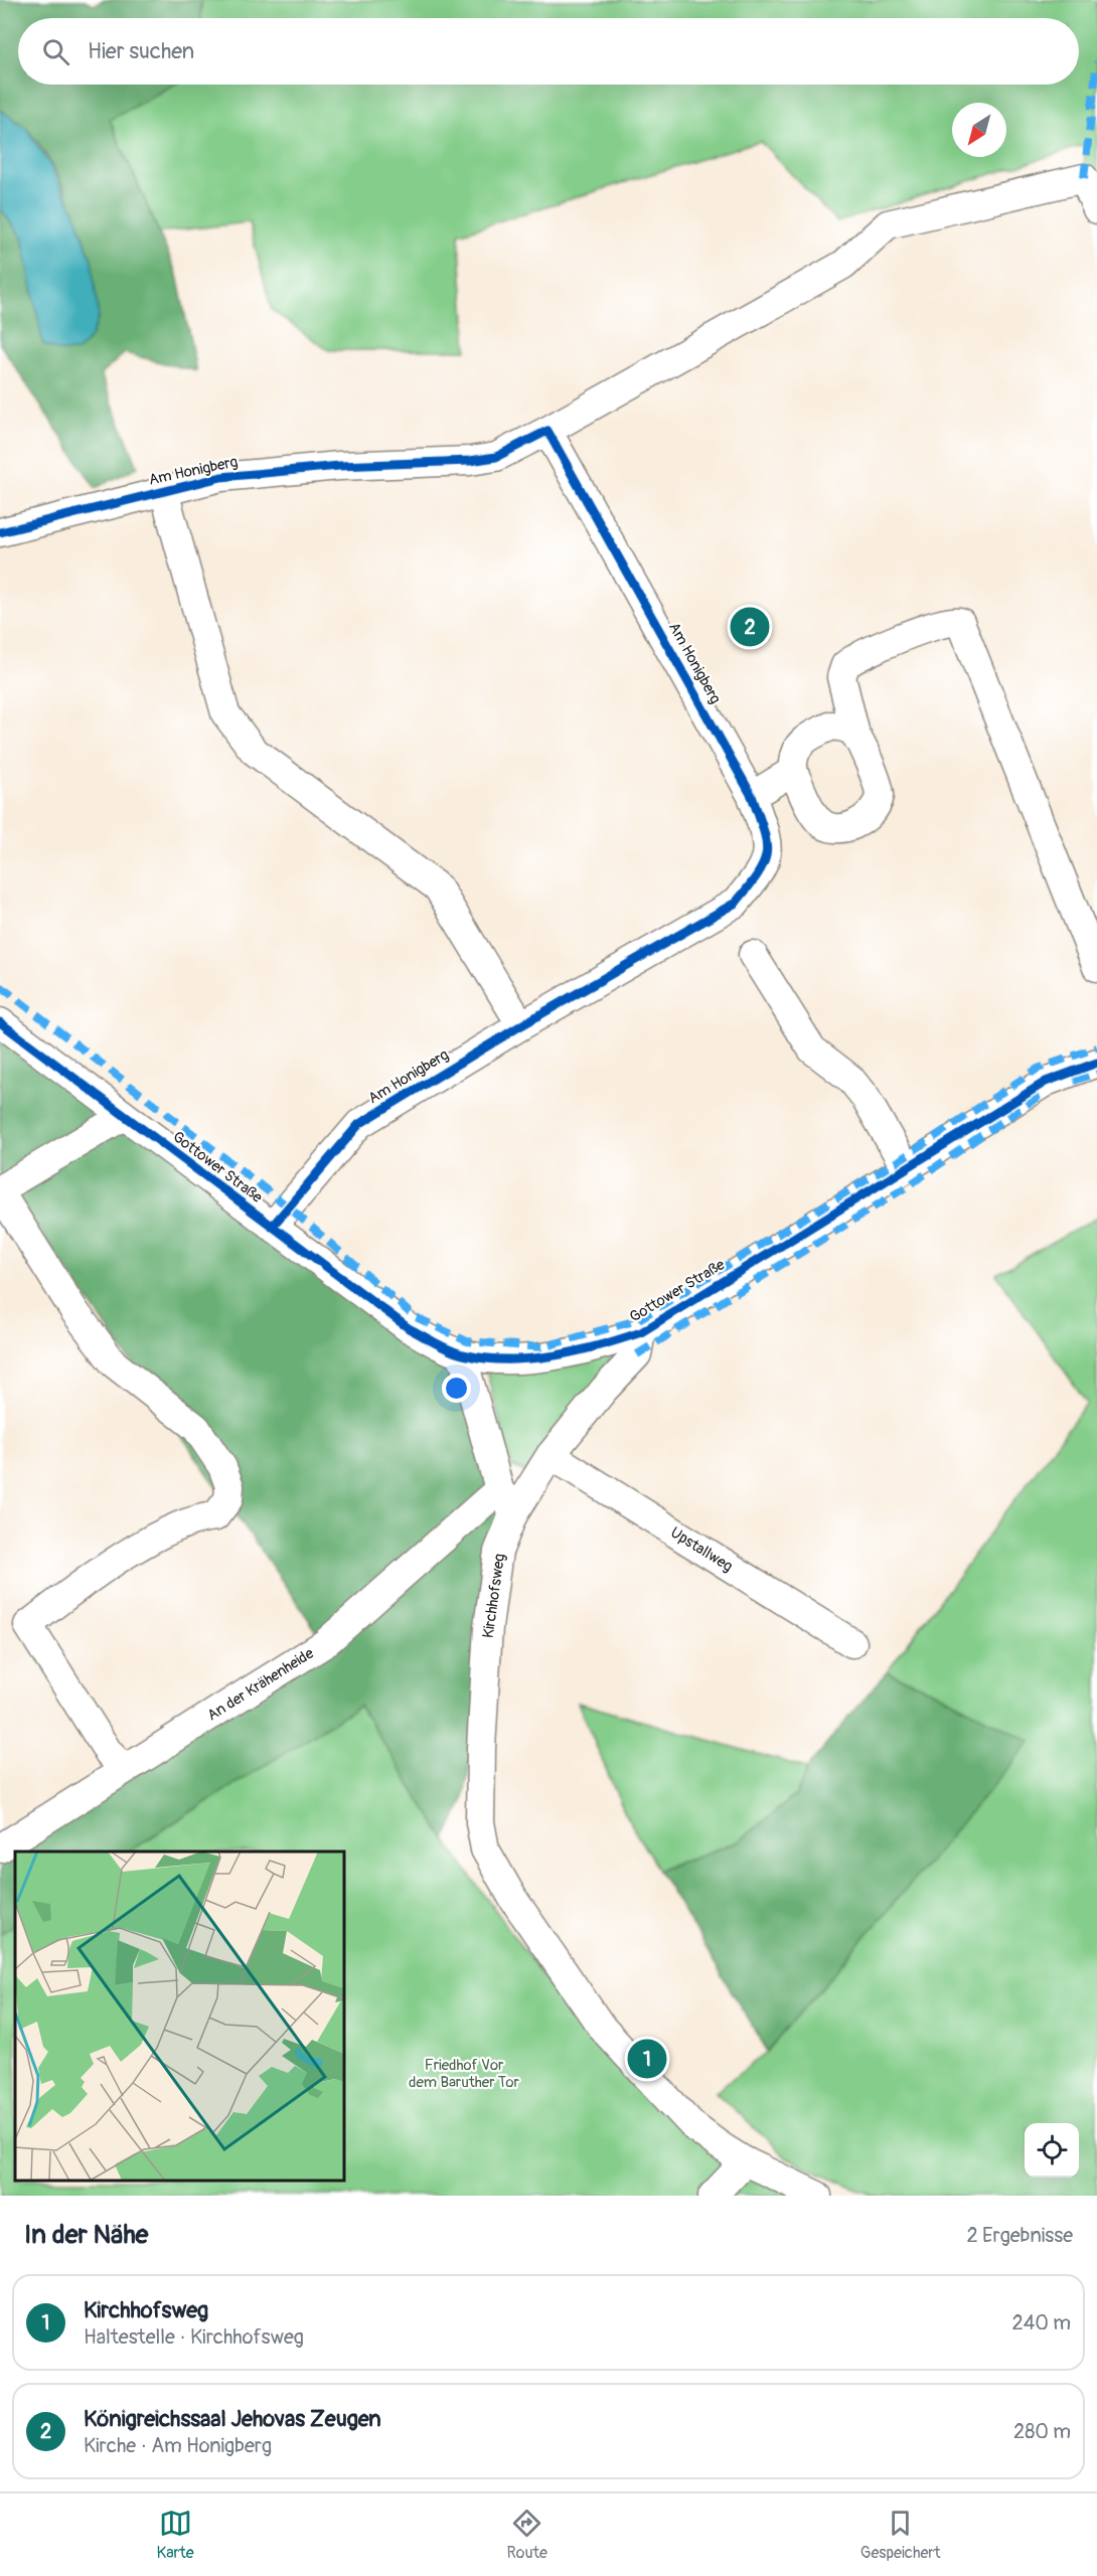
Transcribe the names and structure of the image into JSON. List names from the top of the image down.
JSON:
{
  "streets": {
    "street": [
      "Am Honigberg",
      "Gottower Straße",
      "Upstallweg",
      "Kirchhofsweg",
      "An der Krähenheide"
    ]
  },
  "crossings": [
    ["Am Honigberg", "Gottower Straße"],
    ["Gottower Straße", "Kirchhofsweg"],
    ["Upstallweg", "Kirchhofsweg"]
  ],
  "parks": ["Friedhof Vor dem Baruther Tor"],
  "north": "bottom left",
  "page": {
    "search": "Hier suchen",
    "pins": ["2", "1"],
    "heading": ["In der Nähe", "2 Ergebnisse"],
    "list": [
      {
        "mark": "1",
        "name": "Kirchhofsweg",
        "note": "Haltestelle · Kirchhofsweg",
        "value": "240 m"
      },
      {
        "mark": "2",
        "name": "Königreichssaal Jehovas Zeugen",
        "note": "Kirche · Am Honigberg",
        "value": "280 m"
      }
    ],
    "nav": ["Karte", "Route", "Gespeichert"]
  }
}
